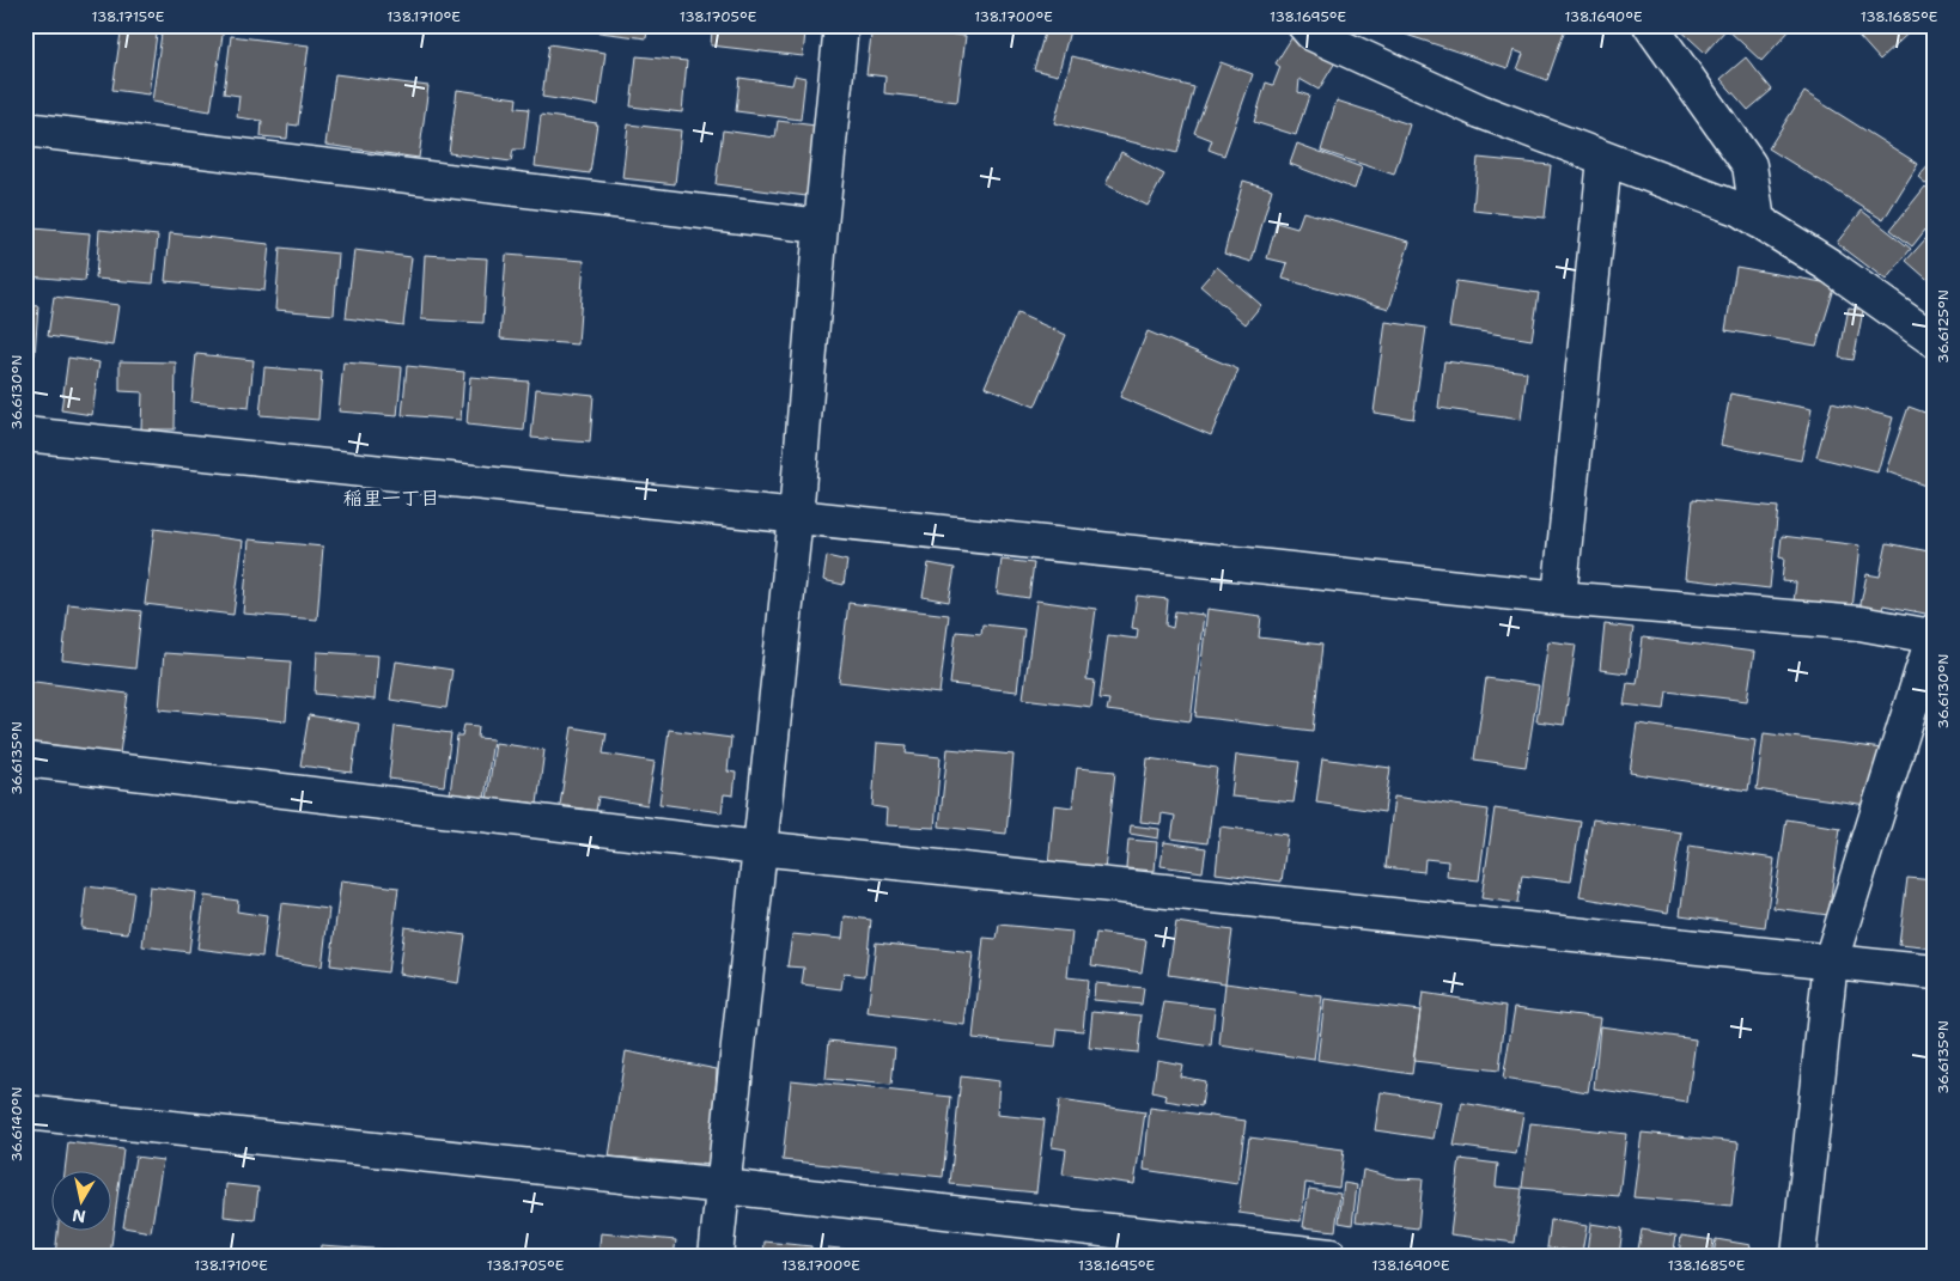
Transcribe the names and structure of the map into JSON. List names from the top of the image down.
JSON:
{
  "districts": ["稲里一丁目"],
  "north": "bottom",
  "coordinates": [
    "138.1715°E",
    "138.1710°E",
    "138.1705°E",
    "138.1700°E",
    "138.1695°E",
    "138.1690°E",
    "138.1685°E",
    "36.6125°N",
    "36.6130°N",
    "36.6135°N",
    "36.6140°N"
  ]
}
